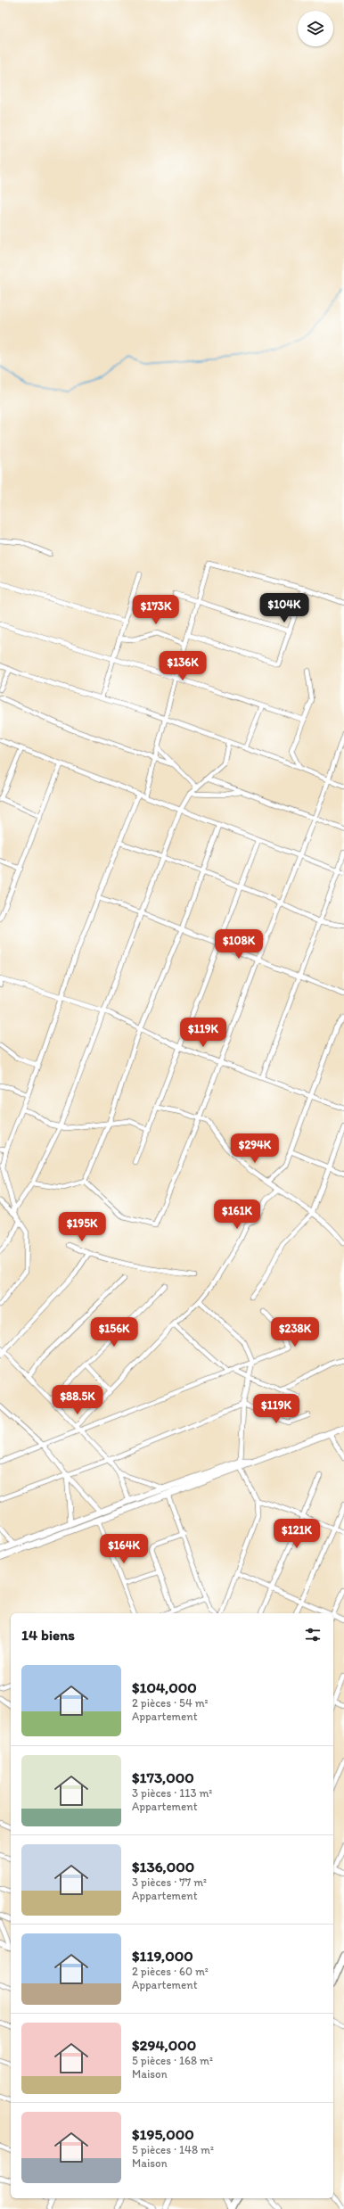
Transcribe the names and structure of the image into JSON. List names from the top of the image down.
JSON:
{
  "page": {
    "price": [
      "$104K",
      "$173K",
      "$136K",
      "$108K",
      "$119K",
      "$294K",
      "$161K",
      "$195K",
      "$156K",
      "$238K",
      "$88.5K",
      "$119K",
      "$121K",
      "$164K"
    ],
    "heading": "14 biens",
    "list": [
      {
        "name": "$104,000",
        "note": "2 pièces · 54 m² · Appartement"
      },
      {
        "name": "$173,000",
        "note": "3 pièces · 113 m² · Appartement"
      },
      {
        "name": "$136,000",
        "note": "3 pièces · 77 m² · Appartement"
      },
      {
        "name": "$119,000",
        "note": "2 pièces · 60 m² · Appartement"
      },
      {
        "name": "$294,000",
        "note": "5 pièces · 168 m² · Maison"
      },
      {
        "name": "$195,000",
        "note": "5 pièces · 148 m² · Maison"
      }
    ]
  }
}
